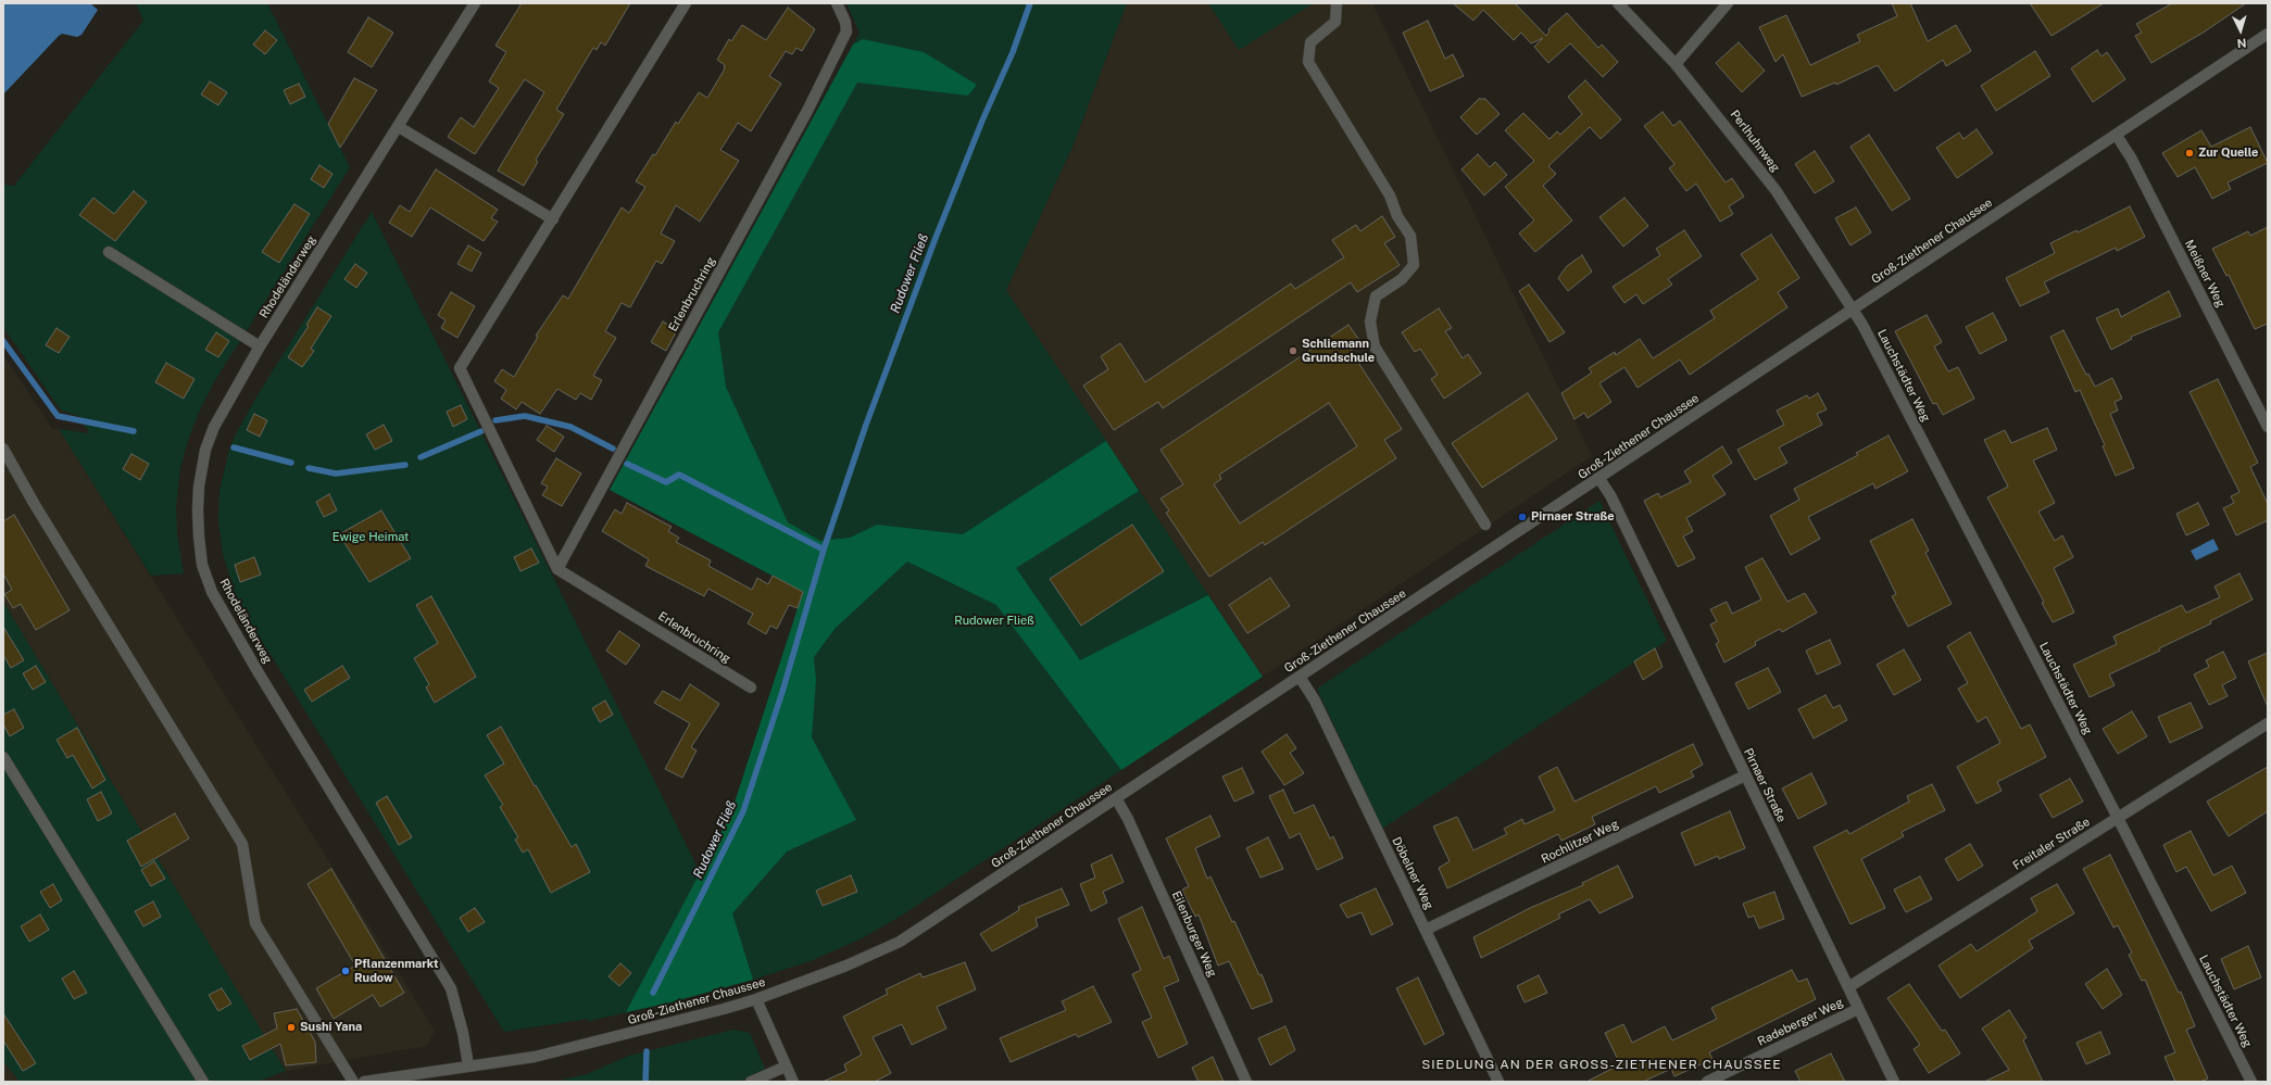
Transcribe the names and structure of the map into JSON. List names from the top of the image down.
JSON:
{
  "streets": {
    "street": [
      "Perlhuhnweg",
      "Groß-Ziethener Chaussee",
      "Meißner Weg",
      "Rhodeländerweg",
      "Erlenbruchring",
      "Lauchstädter Weg",
      "Pirnaer Straße",
      "Rochlitzer Weg",
      "Freitaler Straße",
      "Döbelner Weg",
      "Eilenburger Weg",
      "Radeberger Weg"
    ]
  },
  "crossings": [
    ["Perlhuhnweg", "Groß-Ziethener Chaussee"],
    ["Perlhuhnweg", "Lauchstädter Weg"],
    ["Groß-Ziethener Chaussee", "Meißner Weg"],
    ["Groß-Ziethener Chaussee", "Rhodeländerweg"],
    ["Groß-Ziethener Chaussee", "Lauchstädter Weg"],
    ["Groß-Ziethener Chaussee", "Pirnaer Straße"],
    ["Groß-Ziethener Chaussee", "Döbelner Weg"],
    ["Groß-Ziethener Chaussee", "Eilenburger Weg"],
    ["Lauchstädter Weg", "Freitaler Straße"],
    ["Pirnaer Straße", "Rochlitzer Weg"],
    ["Pirnaer Straße", "Freitaler Straße"],
    ["Pirnaer Straße", "Radeberger Weg"],
    ["Rochlitzer Weg", "Döbelner Weg"]
  ],
  "districts": ["SIEDLUNG AN DER GROSS-ZIETHENER CHAUSSEE"],
  "water": ["Rudower Fließ"],
  "parks": ["Ewige Heimat", "Rudower Fließ"],
  "places": [
    "Zur Quelle",
    "Schliemann Grundschule",
    "Pirnaer Straße",
    "Pflanzenmarkt Rudow",
    "Sushi Yana"
  ],
  "north": "bottom"
}
